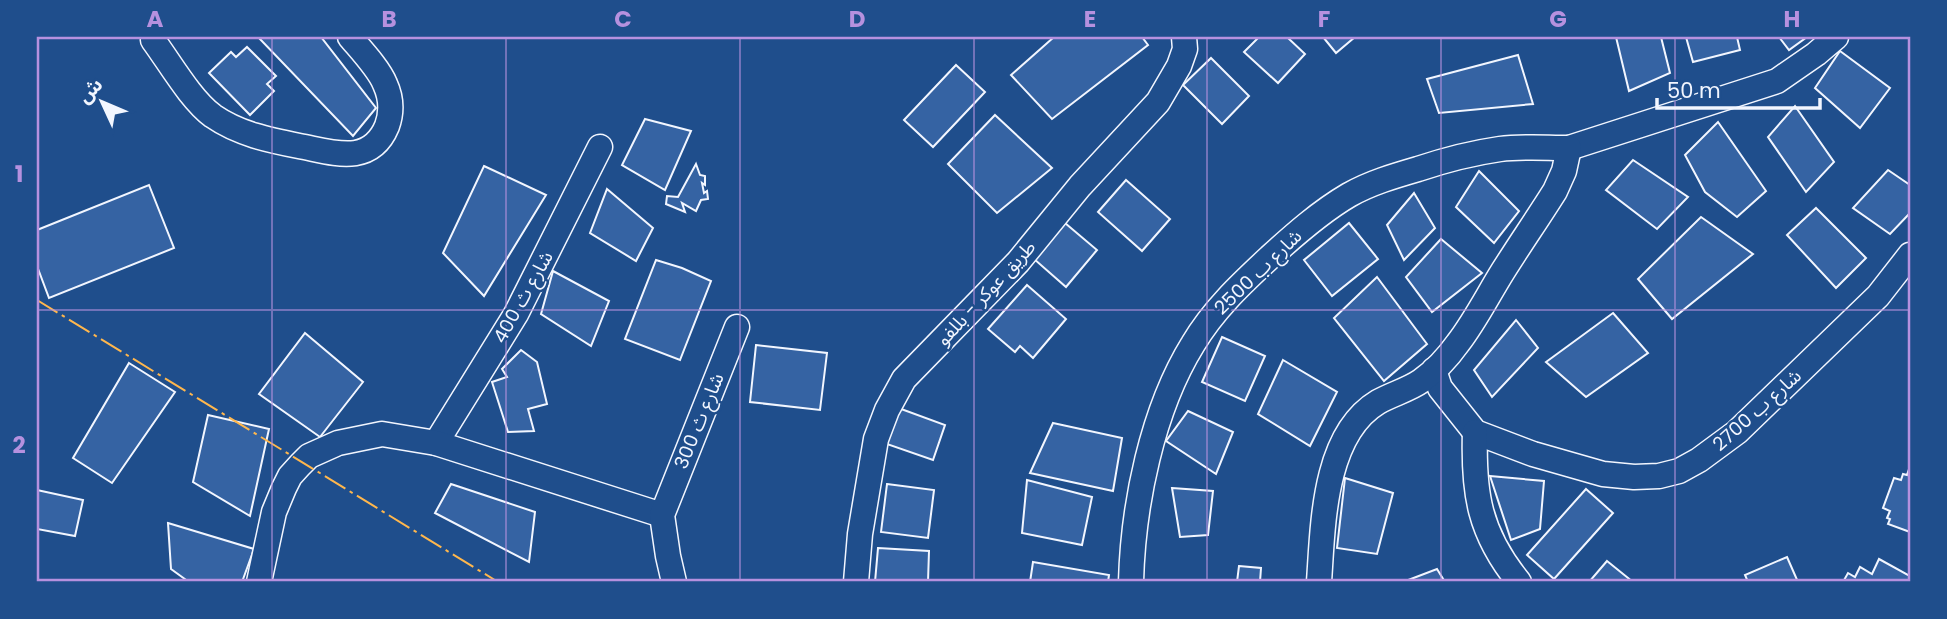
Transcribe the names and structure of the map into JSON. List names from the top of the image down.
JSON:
{
  "streets": {
    "street": [
      "شارع ب 2500",
      "طريق عوكر - بللفو",
      "شارع ث 400",
      "شارع ب 2700",
      "شارع ث 300"
    ]
  },
  "scale_bar": "50 m",
  "north": "top left",
  "grid": {
    "columns": [
      "A",
      "B",
      "C",
      "D",
      "E",
      "F",
      "G",
      "H"
    ],
    "rows": ["1", "2"]
  }
}
